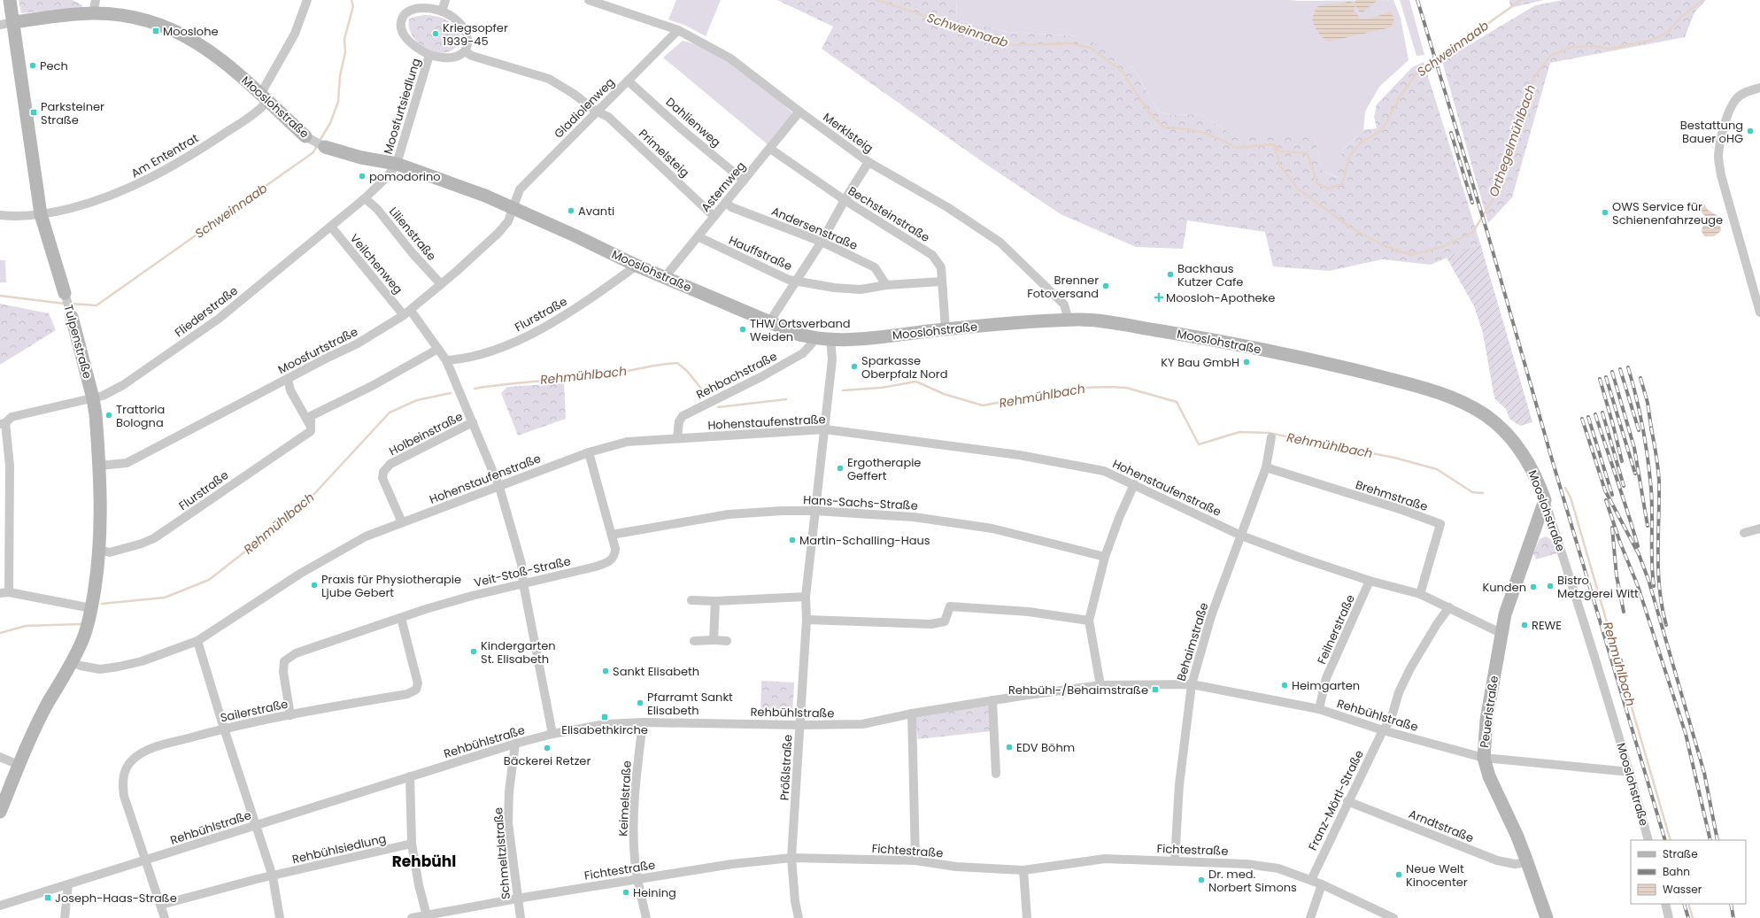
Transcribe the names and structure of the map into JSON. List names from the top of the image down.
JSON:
{
  "streets": {
    "street": [
      "Moosfurtsiedlung",
      "Mooslohstraße",
      "Gladiolenweg",
      "Dahlienweg",
      "Merklsteig",
      "Primelsteig",
      "Am Ententrat",
      "Asternweg",
      "Bechsteinstraße",
      "Andersenstraße",
      "Lilienstraße",
      "Hauffstraße",
      "Veilchenweg",
      "Fliederstraße",
      "Flurstraße",
      "Tulpenstraße",
      "Moosfurtstraße",
      "Rehbachstraße",
      "Hohenstaufenstraße",
      "Holbeinstraße",
      "Brehmstraße",
      "Hans-Sachs-Straße",
      "Veit-Stoß-Straße",
      "Feilnerstraße",
      "Behaimstraße",
      "Sailerstraße",
      "Peuerlstraße",
      "Rehbühlstraße",
      "Prößlstraße",
      "Keimelstraße",
      "Franz-Mörtl-Straße",
      "Arndtstraße",
      "Rehbühlsiedlung",
      "Fichtestraße",
      "Schmeltzlstraße"
    ]
  },
  "crossings": [
    ["Moosfurtsiedlung", "Mooslohstraße"],
    ["Moosfurtsiedlung", "Fliederstraße"],
    ["Mooslohstraße", "Gladiolenweg"],
    ["Mooslohstraße", "Merklsteig"],
    ["Mooslohstraße", "Am Ententrat"],
    ["Mooslohstraße", "Asternweg"],
    ["Mooslohstraße", "Bechsteinstraße"],
    ["Mooslohstraße", "Fliederstraße"],
    ["Mooslohstraße", "Flurstraße"],
    ["Mooslohstraße", "Tulpenstraße"],
    ["Mooslohstraße", "Moosfurtstraße"],
    ["Mooslohstraße", "Rehbachstraße"],
    ["Mooslohstraße", "Peuerlstraße"],
    ["Mooslohstraße", "Rehbühlstraße"],
    ["Mooslohstraße", "Prößlstraße"],
    ["Gladiolenweg", "Dahlienweg"],
    ["Gladiolenweg", "Merklsteig"],
    ["Gladiolenweg", "Primelsteig"],
    ["Gladiolenweg", "Moosfurtstraße"],
    ["Dahlienweg", "Asternweg"],
    ["Merklsteig", "Asternweg"],
    ["Primelsteig", "Asternweg"],
    ["Am Ententrat", "Tulpenstraße"],
    ["Asternweg", "Bechsteinstraße"],
    ["Asternweg", "Andersenstraße"],
    ["Asternweg", "Hauffstraße"],
    ["Bechsteinstraße", "Hauffstraße"],
    ["Andersenstraße", "Hauffstraße"],
    ["Lilienstraße", "Fliederstraße"],
    ["Lilienstraße", "Moosfurtstraße"],
    ["Veilchenweg", "Fliederstraße"],
    ["Veilchenweg", "Flurstraße"],
    ["Veilchenweg", "Moosfurtstraße"],
    ["Veilchenweg", "Hohenstaufenstraße"],
    ["Veilchenweg", "Holbeinstraße"],
    ["Veilchenweg", "Veit-Stoß-Straße"],
    ["Veilchenweg", "Rehbühlstraße"],
    ["Fliederstraße", "Tulpenstraße"],
    ["Flurstraße", "Tulpenstraße"],
    ["Tulpenstraße", "Moosfurtstraße"],
    ["Tulpenstraße", "Hohenstaufenstraße"],
    ["Rehbachstraße", "Hohenstaufenstraße"],
    ["Hohenstaufenstraße", "Holbeinstraße"],
    ["Hohenstaufenstraße", "Brehmstraße"],
    ["Hohenstaufenstraße", "Veit-Stoß-Straße"],
    ["Hohenstaufenstraße", "Feilnerstraße"],
    ["Hohenstaufenstraße", "Behaimstraße"],
    ["Hohenstaufenstraße", "Peuerlstraße"],
    ["Hohenstaufenstraße", "Prößlstraße"],
    ["Hohenstaufenstraße", "Franz-Mörtl-Straße"],
    ["Brehmstraße", "Behaimstraße"],
    ["Hans-Sachs-Straße", "Veit-Stoß-Straße"],
    ["Hans-Sachs-Straße", "Prößlstraße"],
    ["Veit-Stoß-Straße", "Sailerstraße"],
    ["Feilnerstraße", "Rehbühlstraße"],
    ["Behaimstraße", "Rehbühlstraße"],
    ["Behaimstraße", "Fichtestraße"],
    ["Sailerstraße", "Rehbühlstraße"],
    ["Peuerlstraße", "Rehbühlstraße"],
    ["Peuerlstraße", "Arndtstraße"],
    ["Rehbühlstraße", "Prößlstraße"],
    ["Rehbühlstraße", "Keimelstraße"],
    ["Rehbühlstraße", "Franz-Mörtl-Straße"],
    ["Rehbühlstraße", "Schmeltzlstraße"],
    ["Prößlstraße", "Fichtestraße"],
    ["Keimelstraße", "Fichtestraße"],
    ["Franz-Mörtl-Straße", "Arndtstraße"],
    ["Franz-Mörtl-Straße", "Fichtestraße"],
    ["Fichtestraße", "Schmeltzlstraße"]
  ],
  "districts": ["Rehbühl"],
  "water": ["Schweinnaab", "Orthegelmühlbach", "Rehmühlbach"],
  "places": {
    "transit": [
      "Mooslohe",
      "Parksteiner Straße",
      "Rehbühl-/Behaimstraße",
      "Elisabethkirche",
      "Joseph-Haas-Straße"
    ],
    "other": [
      "Kriegsopfer 1939-45",
      "Pech",
      "Bestattung Bauer oHG",
      "pomodorino",
      "Avanti",
      "OWS Service für Schienenfahrzeuge",
      "Backhaus Kutzer Cafe",
      "Brenner Fotoversand",
      "THW Ortsverband Weiden",
      "KY Bau GmbH",
      "Sparkasse Oberpfalz Nord",
      "Trattoria Bologna",
      "Ergotherapie Geffert",
      "Martin-Schalling-Haus",
      "Praxis für Physiotherapie Ljube Gebert",
      "Bistro Metzgerei Witt",
      "Kunden",
      "REWE",
      "Kindergarten St. Elisabeth",
      "Sankt Elisabeth",
      "Heimgarten",
      "Pfarramt Sankt Elisabeth",
      "EDV Böhm",
      "Bäckerei Retzer",
      "Neue Welt Kinocenter",
      "Dr. med. Norbert Simons",
      "Heining"
    ],
    "health": ["Moosloh-Apotheke"]
  },
  "legend": ["Straße", "Bahn", "Wasser"]
}
